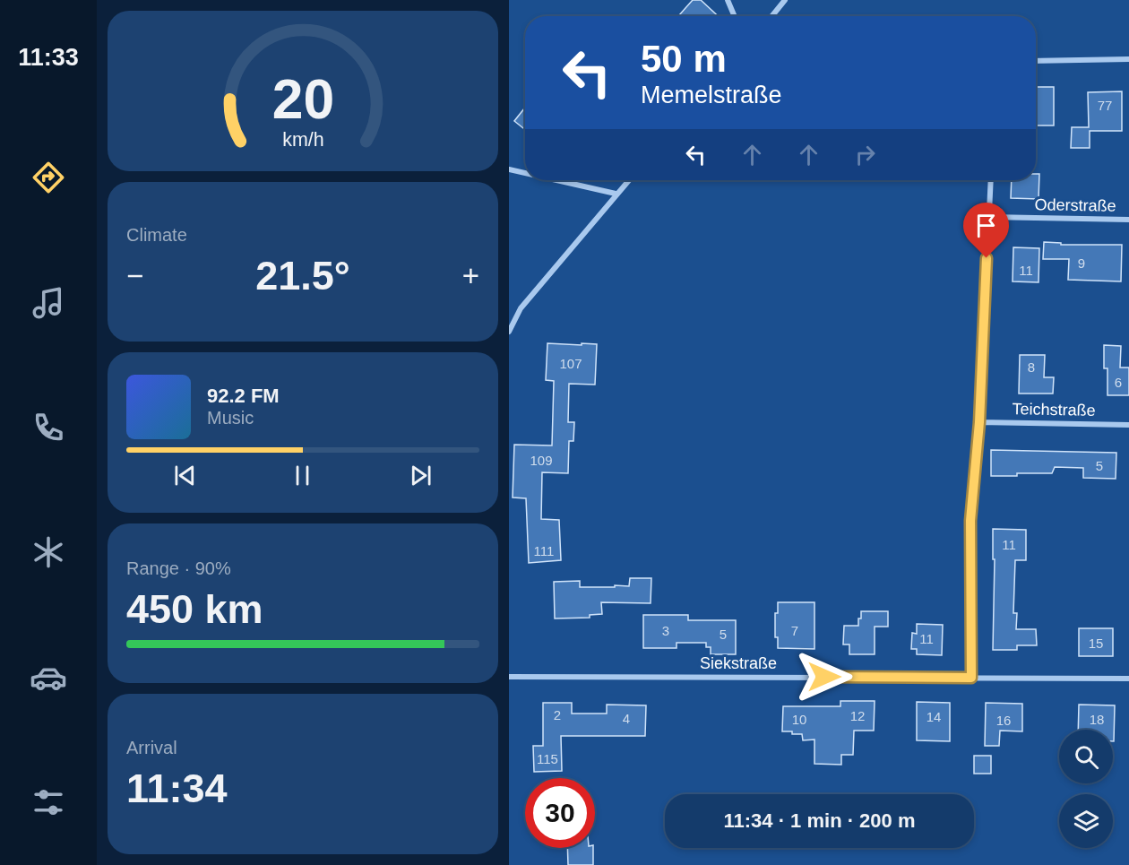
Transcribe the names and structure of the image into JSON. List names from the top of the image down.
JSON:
{
  "streets": {
    "street": ["Oderstraße", "Teichstraße", "Siekstraße"]
  },
  "house_numbers": [
    "77",
    "9",
    "11",
    "107",
    "8",
    "6",
    "109",
    "5",
    "11",
    "111",
    "3",
    "7",
    "5",
    "11",
    "15",
    "2",
    "12",
    "14",
    "4",
    "10",
    "18",
    "16",
    "115"
  ],
  "page": {
    "tabs": "11:33",
    "turn": ["50 m", "Memelstraße"],
    "tile": [
      "Climate",
      ["Range · 90%", "450 km"],
      ["Arrival", "11:34"]
    ],
    "heat": ["−", "21.5°", "+"],
    "song": ["92.2 FM", "Music"],
    "limit": "30",
    "trip": "11:34 · 1 min · 200 m",
    "gauge": ["20", "km/h"]
  }
}
